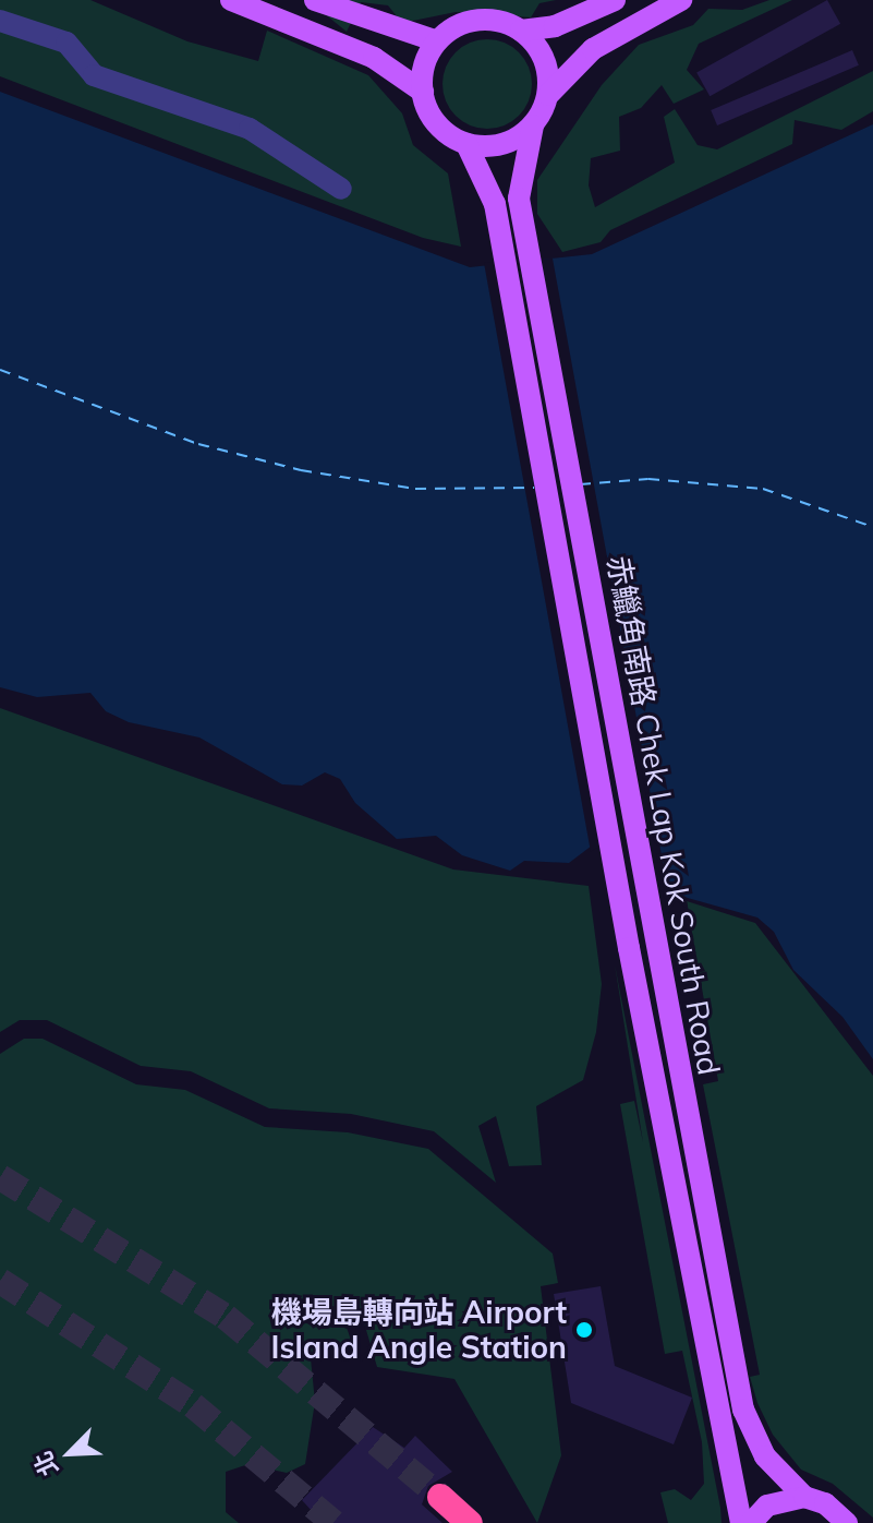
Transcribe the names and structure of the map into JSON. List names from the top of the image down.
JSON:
{
  "streets": {
    "main road": ["赤鱲角南路 Chek Lap Kok South Road"]
  },
  "places": ["機場島轉向站 Airport Island Angle Station"],
  "north": "bottom left"
}
